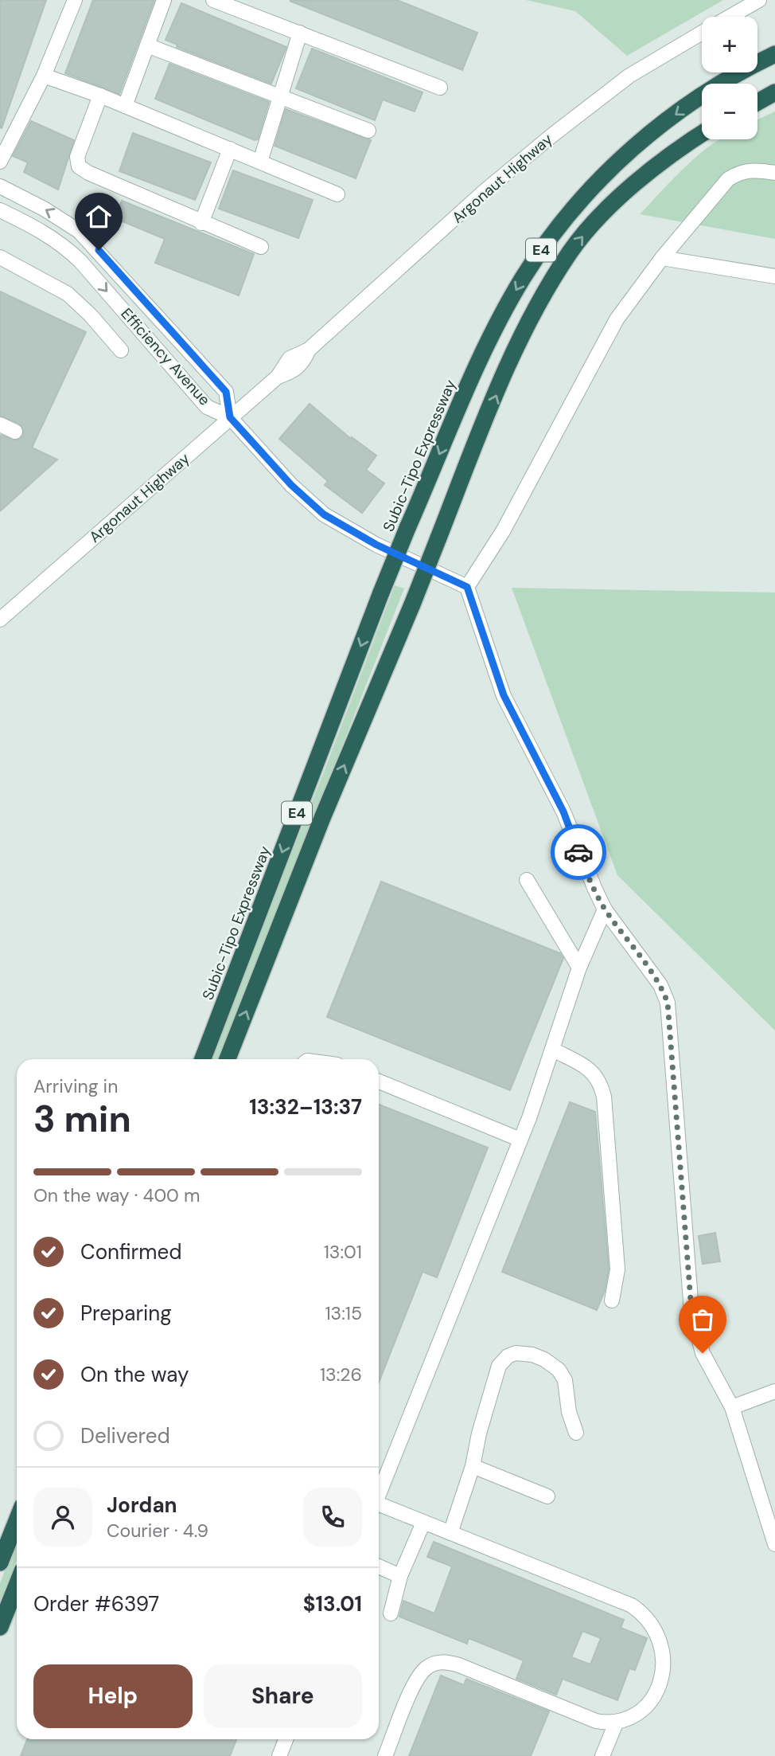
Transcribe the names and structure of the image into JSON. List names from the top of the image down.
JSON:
{
  "streets": {
    "highway": ["E4", "Subic-Tipo Expressway"],
    "street": ["Argonaut Highway", "Efficiency Avenue"]
  },
  "crossings": [
    ["Argonaut Highway", "Efficiency Avenue"]
  ],
  "page": {
    "map_buttons": ["+", "−"],
    "heading": ["3 min", "Arriving in", "13:32–13:37"],
    "panel": [
      "Jordan",
      "Courier · 4.9",
      "Order #6397",
      "$13.01"
    ],
    "bar": "On the way · 400 m",
    "list": [
      ["Confirmed", "13:01"],
      ["Preparing", "13:15"],
      ["On the way", "13:26"],
      "Delivered"
    ],
    "buttons": ["Help", "Share"]
  }
}
